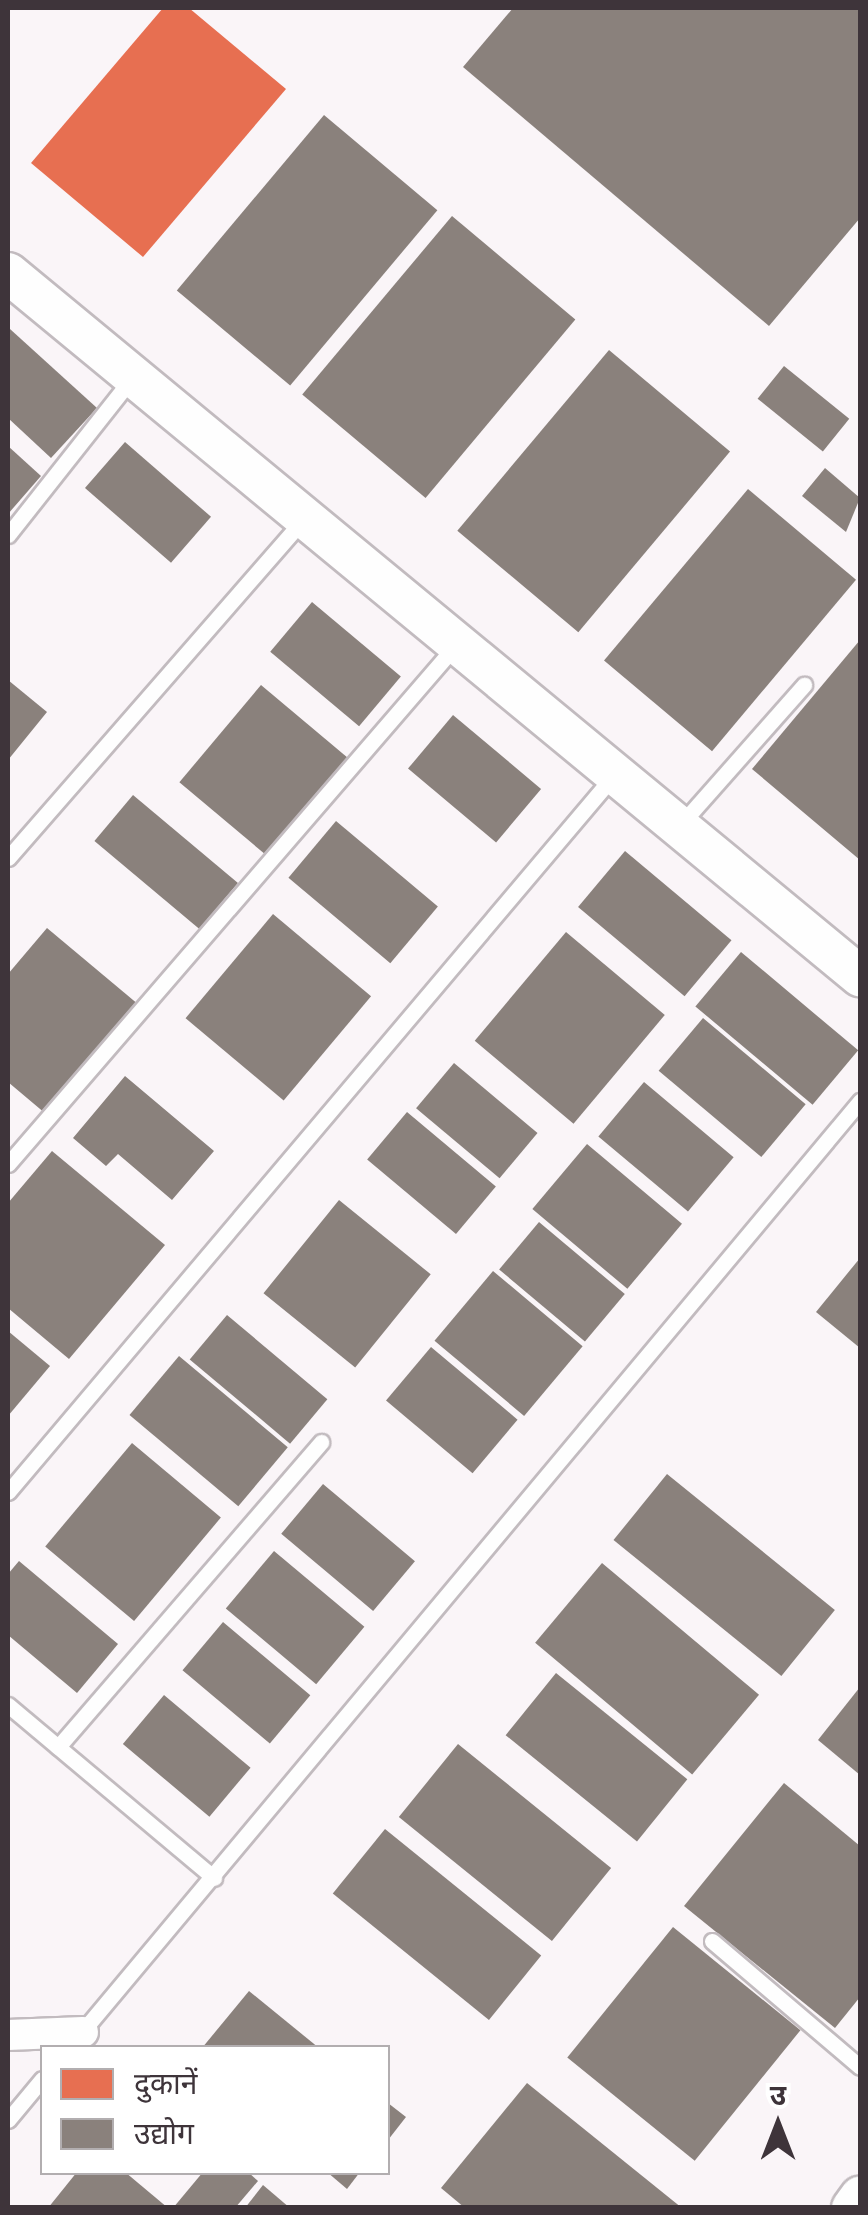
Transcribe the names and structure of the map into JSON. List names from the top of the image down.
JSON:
{
  "legend": ["दुकानें", "उद्योग"],
  "north": "top"
}
